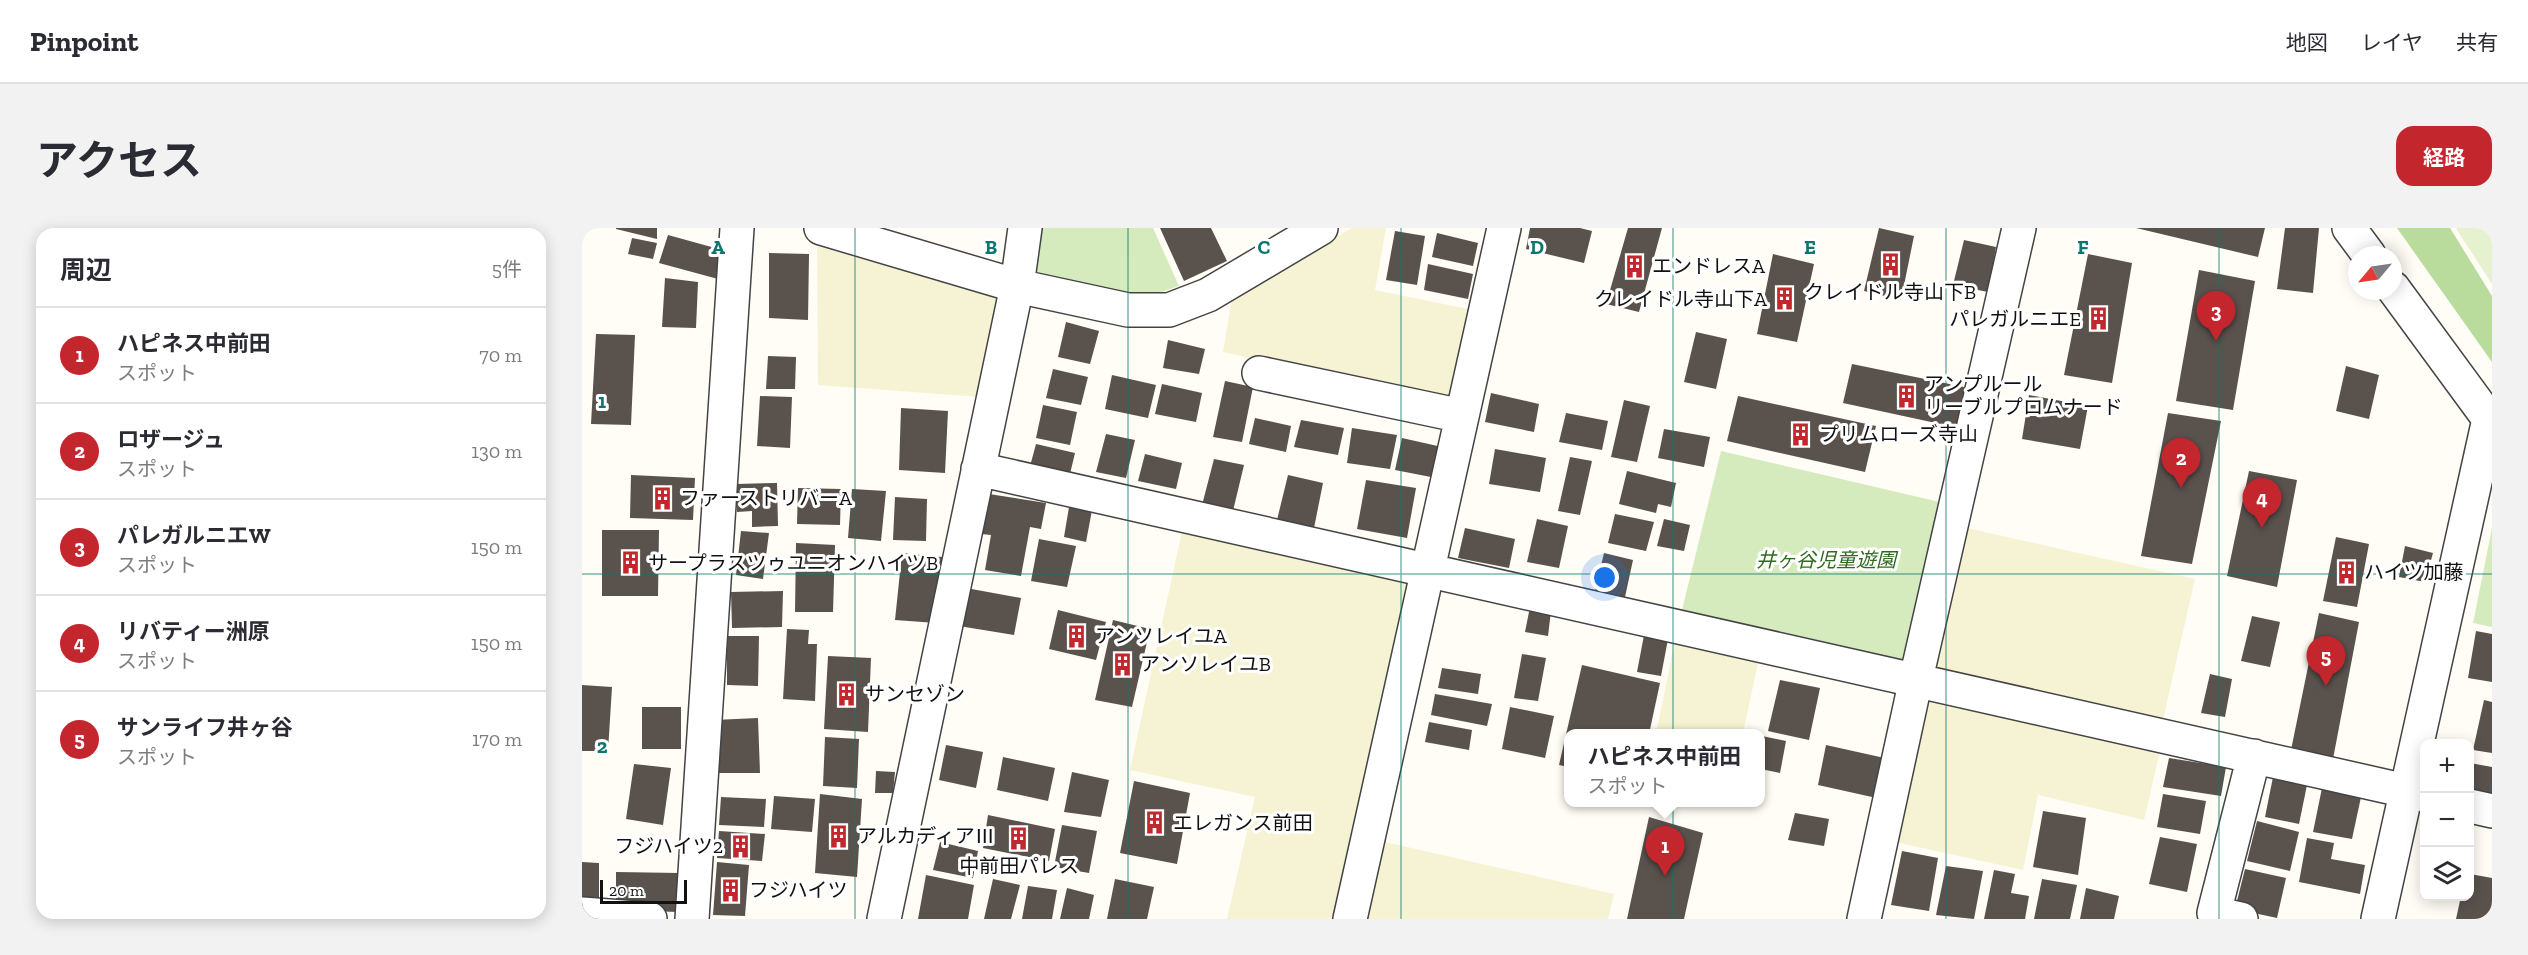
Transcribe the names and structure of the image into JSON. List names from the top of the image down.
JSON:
{
  "parks": ["井ヶ谷児童遊園"],
  "places": {
    "building": [
      "クレイドル寺山下B",
      "エンドレスA",
      "クレイドル寺山下A",
      "パレガルニエE",
      "アンプルール リーブルプロムナード",
      "プリムローズ寺山",
      "ファーストリバーA",
      "サープラスツゥユニオンハイツB",
      "ハイツ加藤",
      "アンソレイユA",
      "アンソレイユB",
      "サンセゾン",
      "エレガンス前田",
      "アルカディアⅢ",
      "中前田パレス",
      "フジハイツ2",
      "フジハイツ"
    ]
  },
  "scale_bar": "20 m",
  "north": "bottom left",
  "page": {
    "header": "Pinpoint",
    "nav": ["地図", "レイヤ", "共有"],
    "title": "アクセス",
    "buttons": "経路",
    "heading": ["周辺", "5件"],
    "pins": [
      "3",
      "2",
      "4",
      "5",
      "1"
    ],
    "list": [
      {
        "mark": "1",
        "name": "ハピネス中前田",
        "note": "スポット",
        "value": "70 m"
      },
      {
        "mark": "2",
        "name": "ロザージュ",
        "note": "スポット",
        "value": "130 m"
      },
      {
        "mark": "3",
        "name": "パレガルニエW",
        "note": "スポット",
        "value": "150 m"
      },
      {
        "mark": "4",
        "name": "リバティー洲原",
        "note": "スポット",
        "value": "150 m"
      },
      {
        "mark": "5",
        "name": "サンライフ井ヶ谷",
        "note": "スポット",
        "value": "170 m"
      }
    ],
    "popup": ["ハピネス中前田", "スポット"],
    "map_buttons": ["+", "−"],
    "scale": "20 m"
  },
  "grid": {
    "columns": [
      "A",
      "B",
      "C",
      "D",
      "E",
      "F"
    ],
    "rows": ["1", "2"]
  }
}
